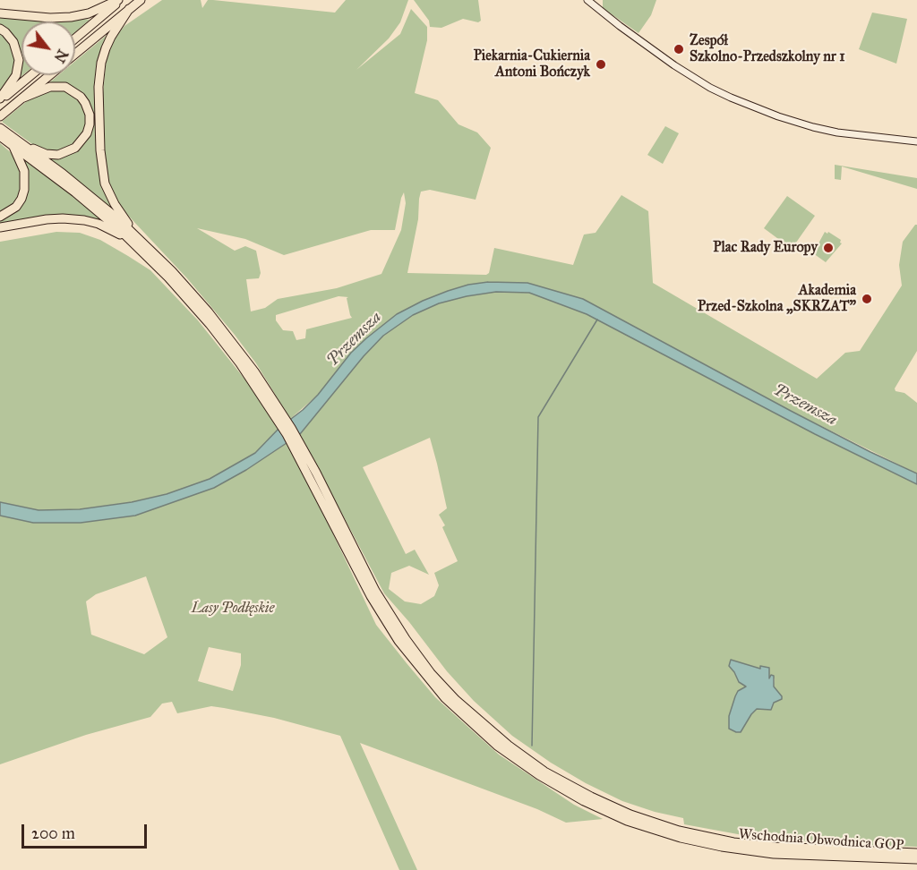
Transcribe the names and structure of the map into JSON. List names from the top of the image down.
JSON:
{
  "streets": {
    "highway": ["Wschodnia Obwodnica GOP"]
  },
  "water": ["Przemsza"],
  "parks": ["Lasy Podłęskie"],
  "places": [
    "Zespół Szkolno-Przedszkolny nr 1",
    "Piekarnia-Cukiernia Antoni Bończyk",
    "Plac Rady Europy",
    "Akademia Przed-Szkolna „SKRZAT”"
  ],
  "scale_bar": "200 m",
  "north": "bottom right"
}
